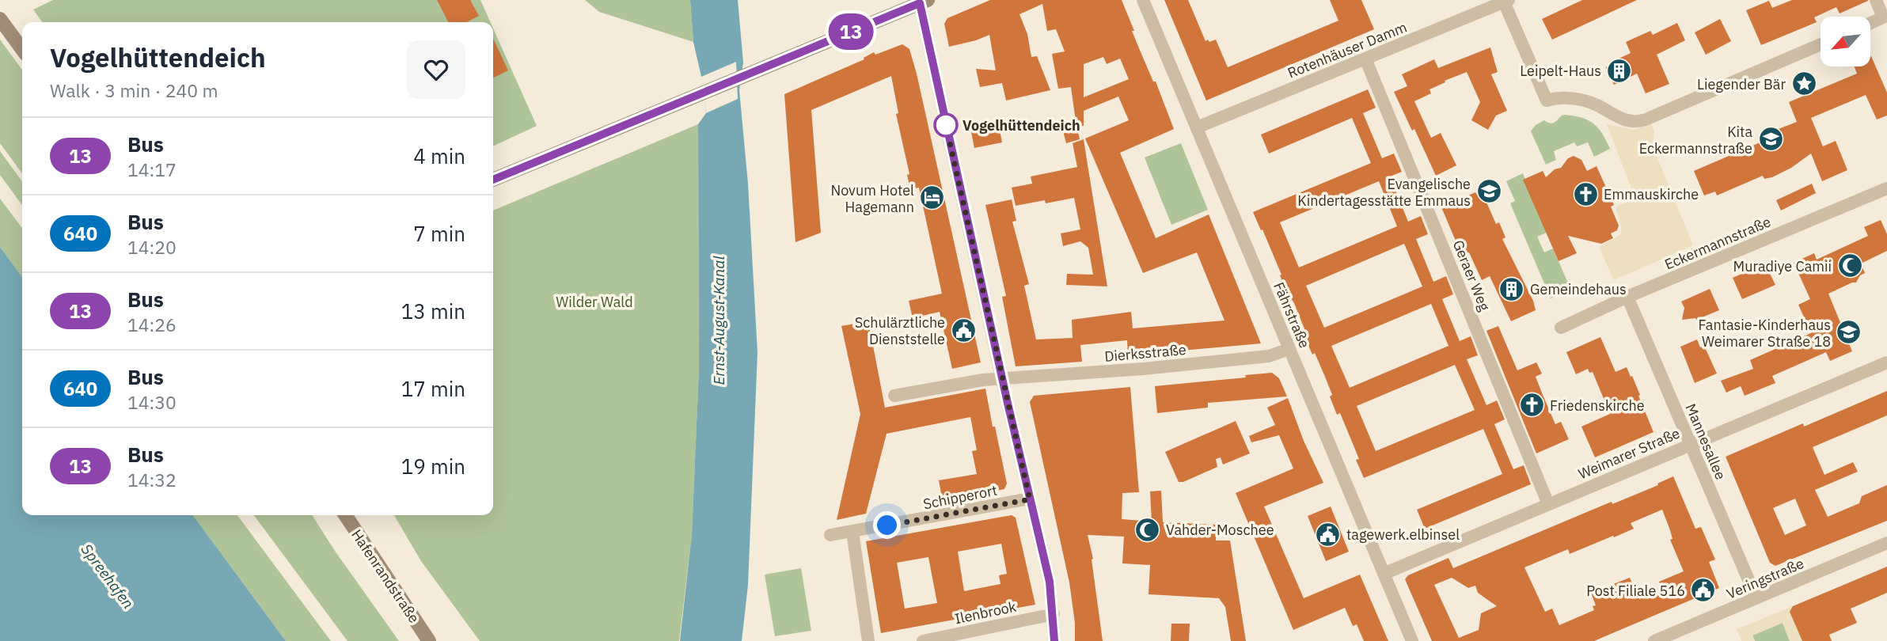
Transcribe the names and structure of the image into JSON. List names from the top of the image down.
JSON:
{
  "streets": {
    "street": [
      "Rotenhäuser Damm",
      "Eckermannstraße",
      "Geraer Weg",
      "Fährstraße",
      "Dierksstraße",
      "Mannesallee",
      "Weimarer Straße",
      "Schipperort",
      "Hafenrandstraße",
      "Veringstraße",
      "Ilenbrook"
    ]
  },
  "crossings": [
    ["Rotenhäuser Damm", "Geraer Weg"],
    ["Rotenhäuser Damm", "Fährstraße"],
    ["Eckermannstraße", "Mannesallee"],
    ["Geraer Weg", "Weimarer Straße"],
    ["Fährstraße", "Dierksstraße"],
    ["Fährstraße", "Weimarer Straße"],
    ["Mannesallee", "Weimarer Straße"],
    ["Mannesallee", "Veringstraße"]
  ],
  "water": ["Ernst-August-Kanal", "Spreehafen"],
  "parks": ["Wilder Wald"],
  "places": {
    "building": ["Leipelt-Haus", "Gemeindehaus"],
    "place": ["Liegender Bär"],
    "other": ["Vogelhüttendeich"],
    "school or university": ["Kita Eckermannstraße", "Evangelische Kindertagesstätte Emmaus", "Fantasie-Kinderhaus Weimarer Straße 18"],
    "church": ["Emmauskirche", "Friedenskirche"],
    "hotel": ["Novum Hotel Hagemann"],
    "mosque": ["Muradiye Camii", "Vahder-Moschee"],
    "public building": ["Schulärztliche Dienststelle", "tagewerk.elbinsel", "Post Filiale 516"]
  },
  "lines": ["bus line 13"],
  "north": "bottom left",
  "page": {
    "on_map": "13",
    "heading": ["Vogelhüttendeich", "Walk · 3 min · 240 m"],
    "list": [
      {
        "mark": "13",
        "name": "Bus",
        "note": "14:17",
        "value": "4 min"
      },
      {
        "mark": "640",
        "name": "Bus",
        "note": "14:20",
        "value": "7 min"
      },
      {
        "mark": "13",
        "name": "Bus",
        "note": "14:26",
        "value": "13 min"
      },
      {
        "mark": "640",
        "name": "Bus",
        "note": "14:30",
        "value": "17 min"
      },
      {
        "mark": "13",
        "name": "Bus",
        "note": "14:32",
        "value": "19 min"
      }
    ]
  }
}
